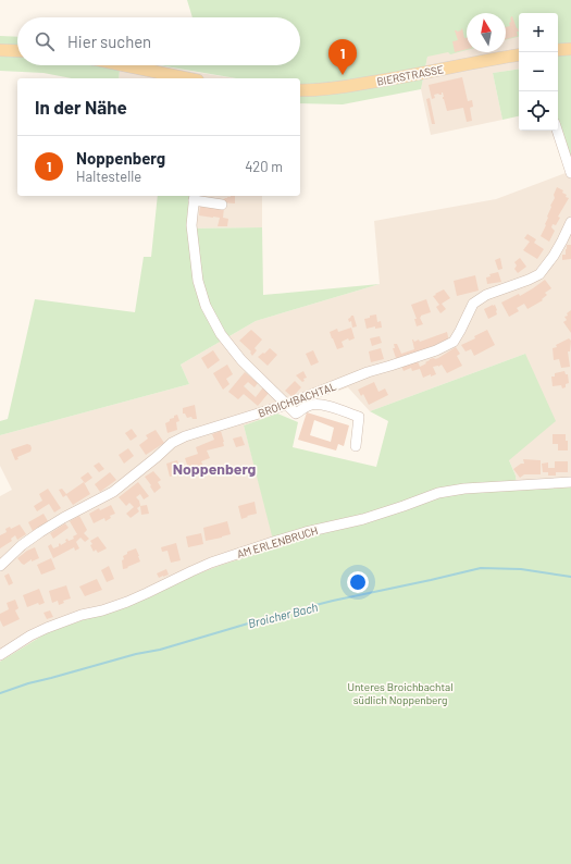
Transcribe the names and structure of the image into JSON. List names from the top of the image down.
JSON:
{
  "streets": {
    "main road": ["BIERSTRASSE"],
    "street": ["BROICHBACHTAL", "AM ERLENBRUCH"]
  },
  "districts": ["Noppenberg"],
  "water": ["Broicher Bach"],
  "parks": ["Unteres Broichbachtal südlich Noppenberg"],
  "north": "top",
  "page": {
    "map_buttons": ["+", "−"],
    "search": "Hier suchen",
    "pins": "1",
    "heading": "In der Nähe",
    "list": [
      {
        "mark": "1",
        "name": "Noppenberg",
        "note": "Haltestelle",
        "value": "420 m"
      }
    ]
  }
}
